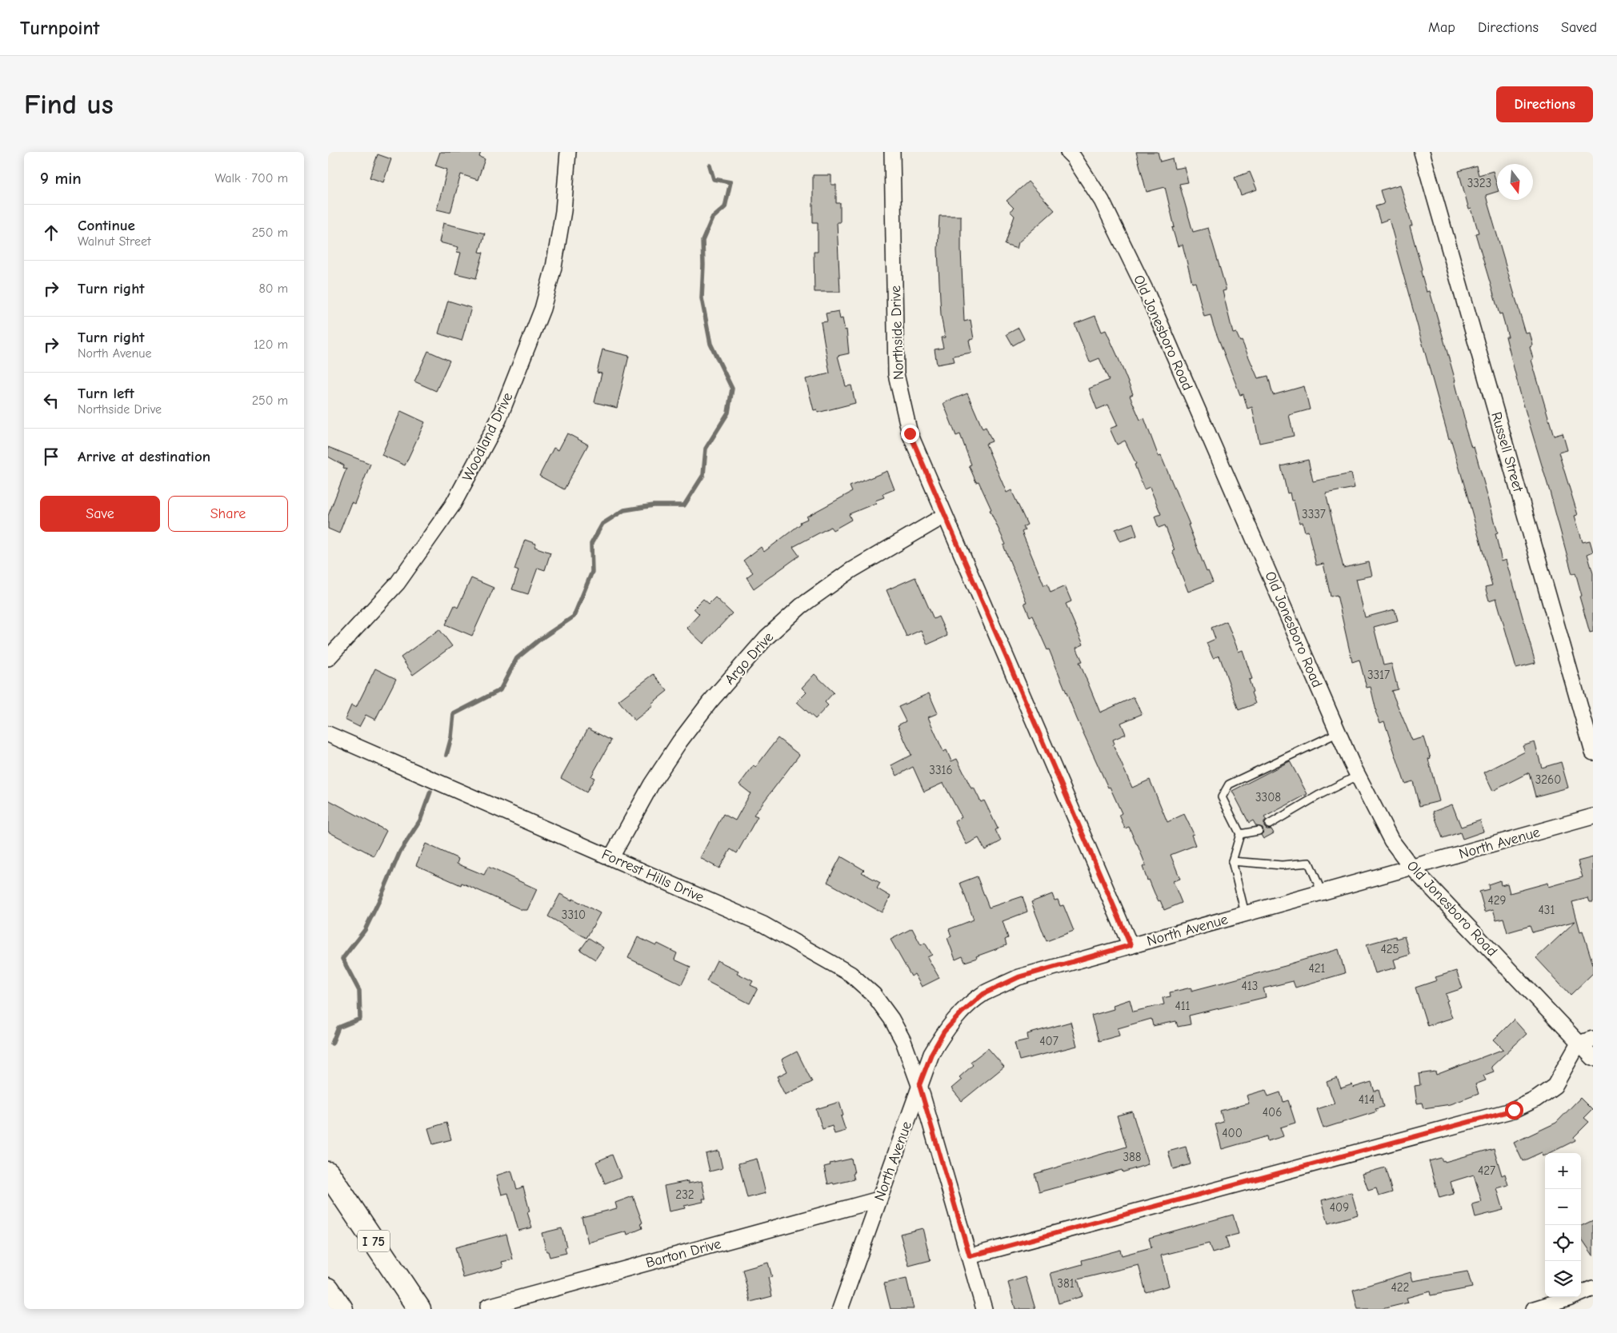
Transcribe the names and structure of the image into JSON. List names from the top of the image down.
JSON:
{
  "streets": {
    "highway": ["I 75"],
    "street": [
      "Northside Drive",
      "Old Jonesboro Road",
      "Woodland Drive",
      "Russell Street",
      "Argo Drive",
      "North Avenue",
      "Forrest Hills Drive",
      "Barton Drive"
    ]
  },
  "crossings": [
    ["Northside Drive", "Argo Drive"],
    ["Northside Drive", "North Avenue"],
    ["Old Jonesboro Road", "North Avenue"],
    ["Argo Drive", "Forrest Hills Drive"],
    ["North Avenue", "Forrest Hills Drive"],
    ["North Avenue", "Barton Drive"]
  ],
  "house_numbers": [
    "3323",
    "3337",
    "3317",
    "3316",
    "3260",
    "3308",
    "429",
    "431",
    "3310",
    "425",
    "421",
    "413",
    "411",
    "407",
    "414",
    "406",
    "400",
    "388",
    "427",
    "232",
    "409",
    "381",
    "422"
  ],
  "north": "bottom",
  "page": {
    "header": "Turnpoint",
    "nav": ["Map", "Directions", "Saved"],
    "buttons": [
      "Directions",
      ["Save", "Share"]
    ],
    "title": "Find us",
    "heading": ["9 min", "Walk · 700 m"],
    "list": [
      ["Continue", "Walnut Street", "250 m"],
      ["Turn right", "80 m"],
      ["Turn right", "North Avenue", "120 m"],
      ["Turn left", "Northside Drive", "250 m"],
      "Arrive at destination"
    ],
    "map_buttons": ["+", "−"]
  }
}
